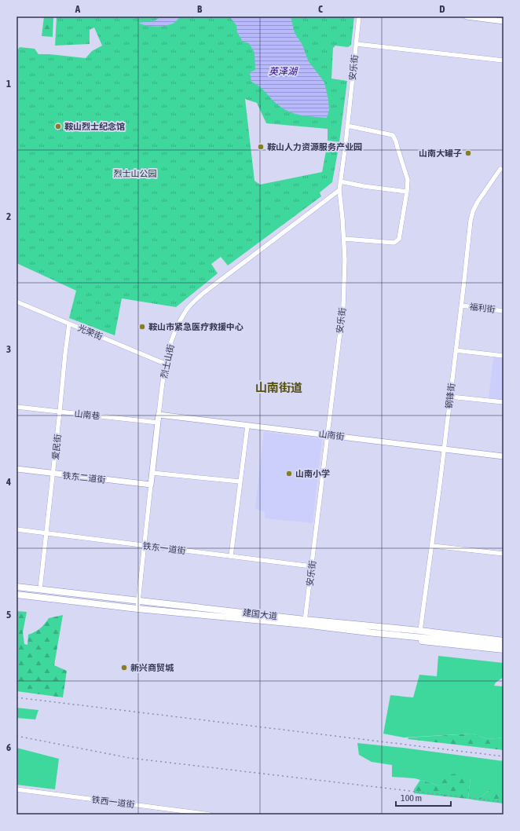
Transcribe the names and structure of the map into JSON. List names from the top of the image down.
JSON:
{
  "streets": {
    "highway": ["建国大道"],
    "main road": ["烈士山街", "山南街", "铁东二道街"],
    "street": [
      "安乐街",
      "福利街",
      "光荣街",
      "钢锋街",
      "山南巷",
      "爱民街",
      "铁东一道街",
      "铁西一道街"
    ]
  },
  "crossings": [
    ["安乐街", "烈士山街"],
    ["安乐街", "山南街"],
    ["安乐街", "铁东一道街"],
    ["安乐街", "建国大道"],
    ["福利街", "钢锋街"],
    ["光荣街", "烈士山街"],
    ["光荣街", "爱民街"],
    ["烈士山街", "山南巷"],
    ["烈士山街", "山南街"],
    ["烈士山街", "铁东二道街"],
    ["烈士山街", "铁东一道街"],
    ["烈士山街", "建国大道"],
    ["钢锋街", "山南街"],
    ["钢锋街", "建国大道"],
    ["山南巷", "爱民街"],
    ["爱民街", "铁东二道街"],
    ["爱民街", "铁东一道街"],
    ["爱民街", "建国大道"]
  ],
  "districts": ["山南街道"],
  "water": ["英泽湖"],
  "parks": ["烈士山公园"],
  "places": [
    "鞍山烈士纪念馆",
    "鞍山人力资源服务产业园",
    "山南大罐子",
    "鞍山市紧急医疗救援中心",
    "山南小学",
    "新兴商贸城"
  ],
  "scale_bar": "100 m",
  "grid": {
    "columns": [
      "A",
      "B",
      "C",
      "D"
    ],
    "rows": [
      "1",
      "2",
      "3",
      "4",
      "5",
      "6"
    ]
  }
}
